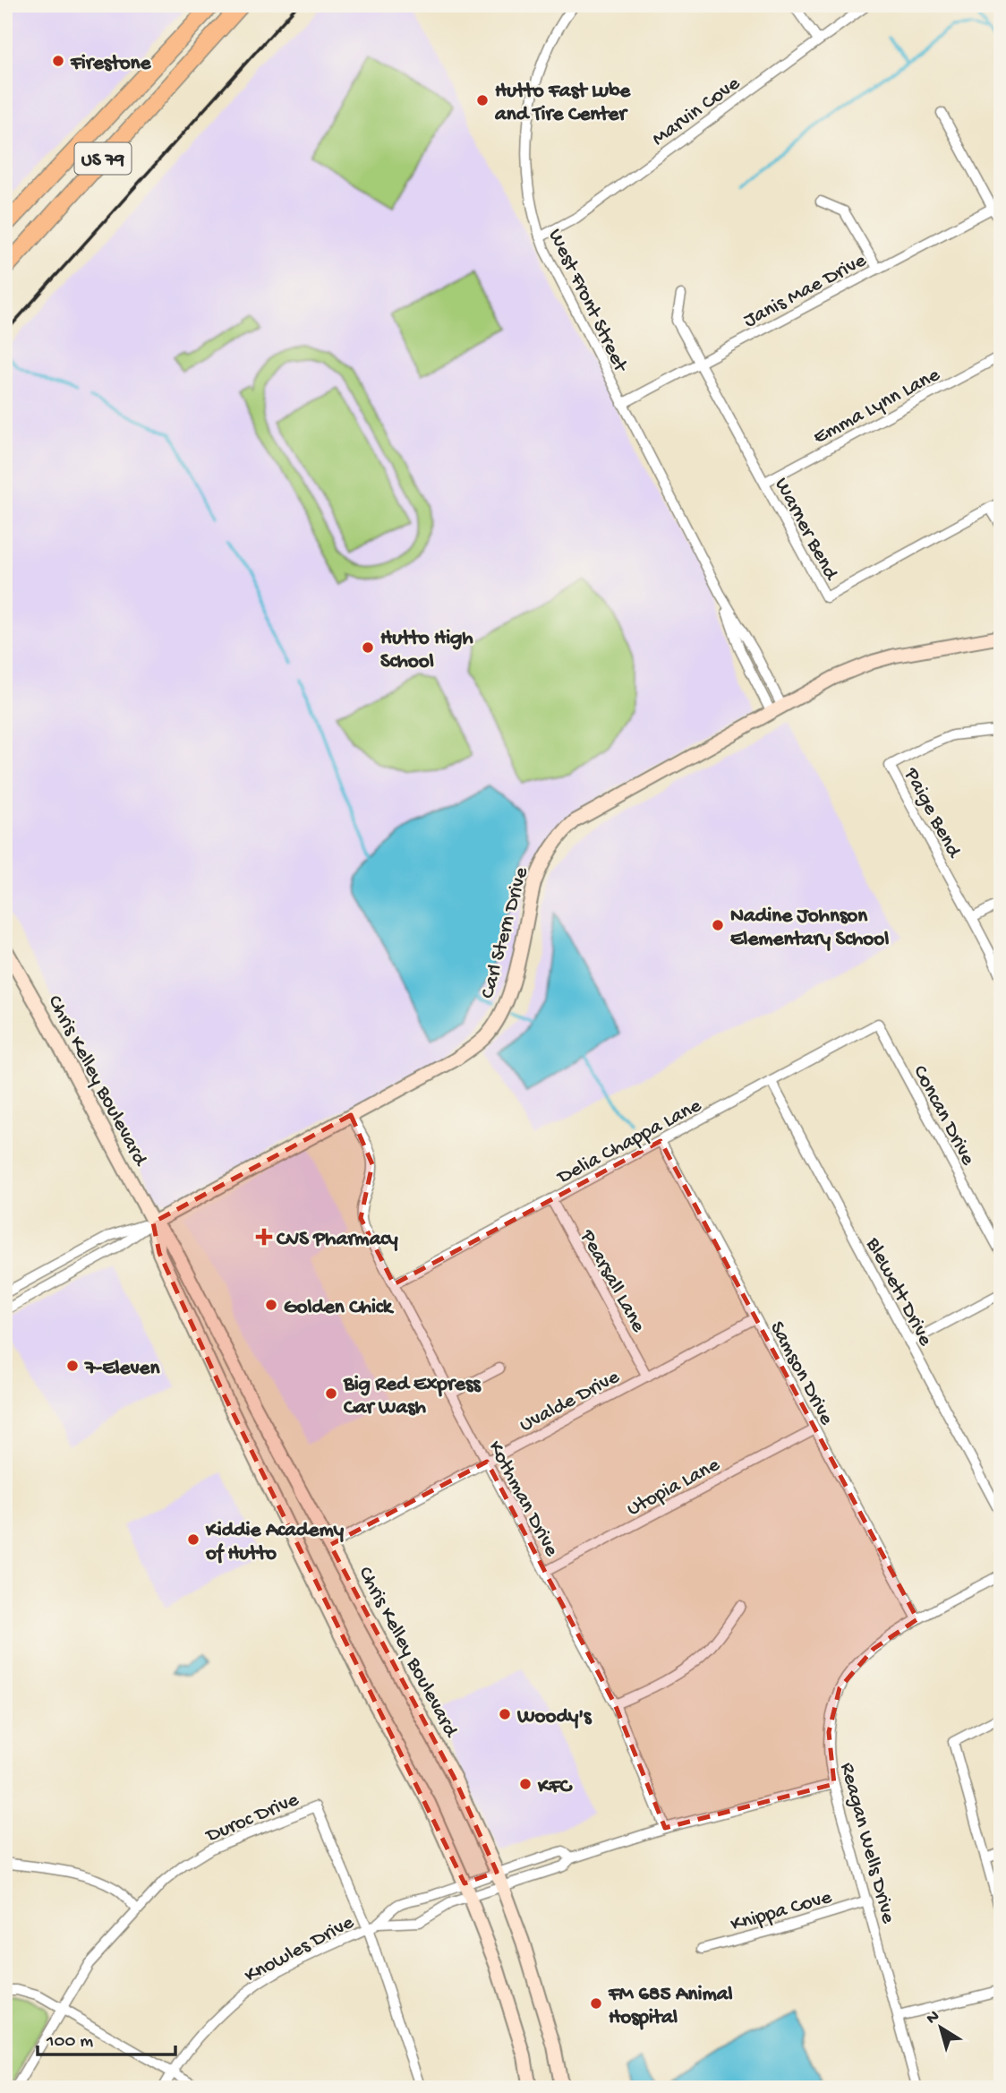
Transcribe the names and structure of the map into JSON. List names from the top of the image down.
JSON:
{
  "streets": {
    "highway": ["US 79"],
    "main road": ["Carl Stern Drive", "Chris Kelley Boulevard"],
    "street": [
      "Marvin Cove",
      "Janis Mae Drive",
      "West Front Street",
      "Emma Lynn Lane",
      "Warner Bend",
      "Paige Bend",
      "Concan Drive",
      "Delia Chappa Lane",
      "Pearsall Lane",
      "Blewett Drive",
      "Samson Drive",
      "Uvalde Drive",
      "Utopia Lane",
      "Kothman Drive",
      "Duroc Drive",
      "Reagan Wells Drive",
      "Knippa Cove",
      "Knowles Drive"
    ]
  },
  "crossings": [
    ["Marvin Cove", "West Front Street"],
    ["Janis Mae Drive", "West Front Street"],
    ["Janis Mae Drive", "Warner Bend"],
    ["West Front Street", "Carl Stern Drive"],
    ["Emma Lynn Lane", "Warner Bend"],
    ["Carl Stern Drive", "Chris Kelley Boulevard"],
    ["Carl Stern Drive", "Kothman Drive"],
    ["Chris Kelley Boulevard", "Uvalde Drive"],
    ["Chris Kelley Boulevard", "Knowles Drive"],
    ["Concan Drive", "Delia Chappa Lane"],
    ["Delia Chappa Lane", "Pearsall Lane"],
    ["Delia Chappa Lane", "Blewett Drive"],
    ["Delia Chappa Lane", "Samson Drive"],
    ["Delia Chappa Lane", "Kothman Drive"],
    ["Pearsall Lane", "Uvalde Drive"],
    ["Samson Drive", "Uvalde Drive"],
    ["Samson Drive", "Utopia Lane"],
    ["Samson Drive", "Reagan Wells Drive"],
    ["Uvalde Drive", "Kothman Drive"],
    ["Utopia Lane", "Kothman Drive"],
    ["Kothman Drive", "Knowles Drive"],
    ["Duroc Drive", "Knowles Drive"],
    ["Reagan Wells Drive", "Knippa Cove"],
    ["Reagan Wells Drive", "Knowles Drive"]
  ],
  "places": {
    "other": [
      "Firestone",
      "Hutto Fast Lube and Tire Center",
      "Hutto High School",
      "Nadine Johnson Elementary School",
      "Golden Chick",
      "7-Eleven",
      "Big Red Express Car Wash",
      "Kiddie Academy of Hutto",
      "Woody's",
      "KFC",
      "FM 685 Animal Hospital"
    ],
    "health": ["CVS Pharmacy"]
  },
  "scale_bar": "100 m",
  "north": "top left"
}
